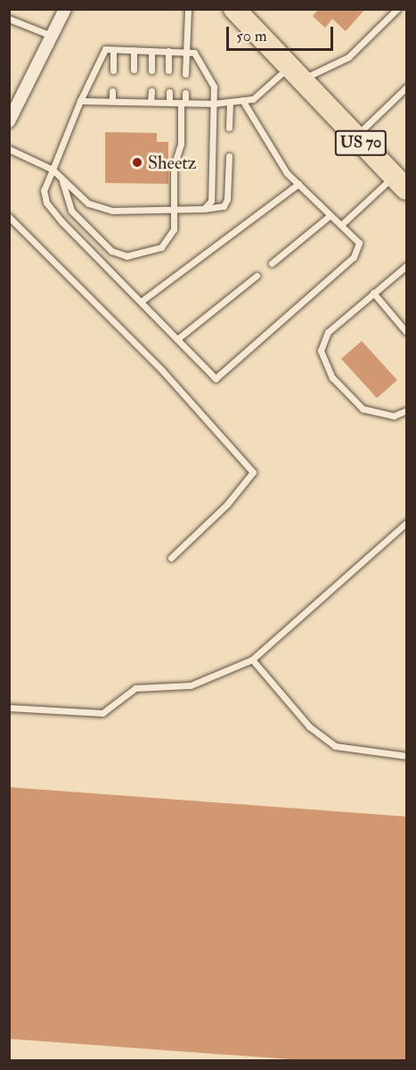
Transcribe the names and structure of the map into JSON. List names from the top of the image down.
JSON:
{
  "streets": {
    "highway": ["US 70"]
  },
  "places": ["Sheetz"],
  "scale_bar": "50 m"
}
